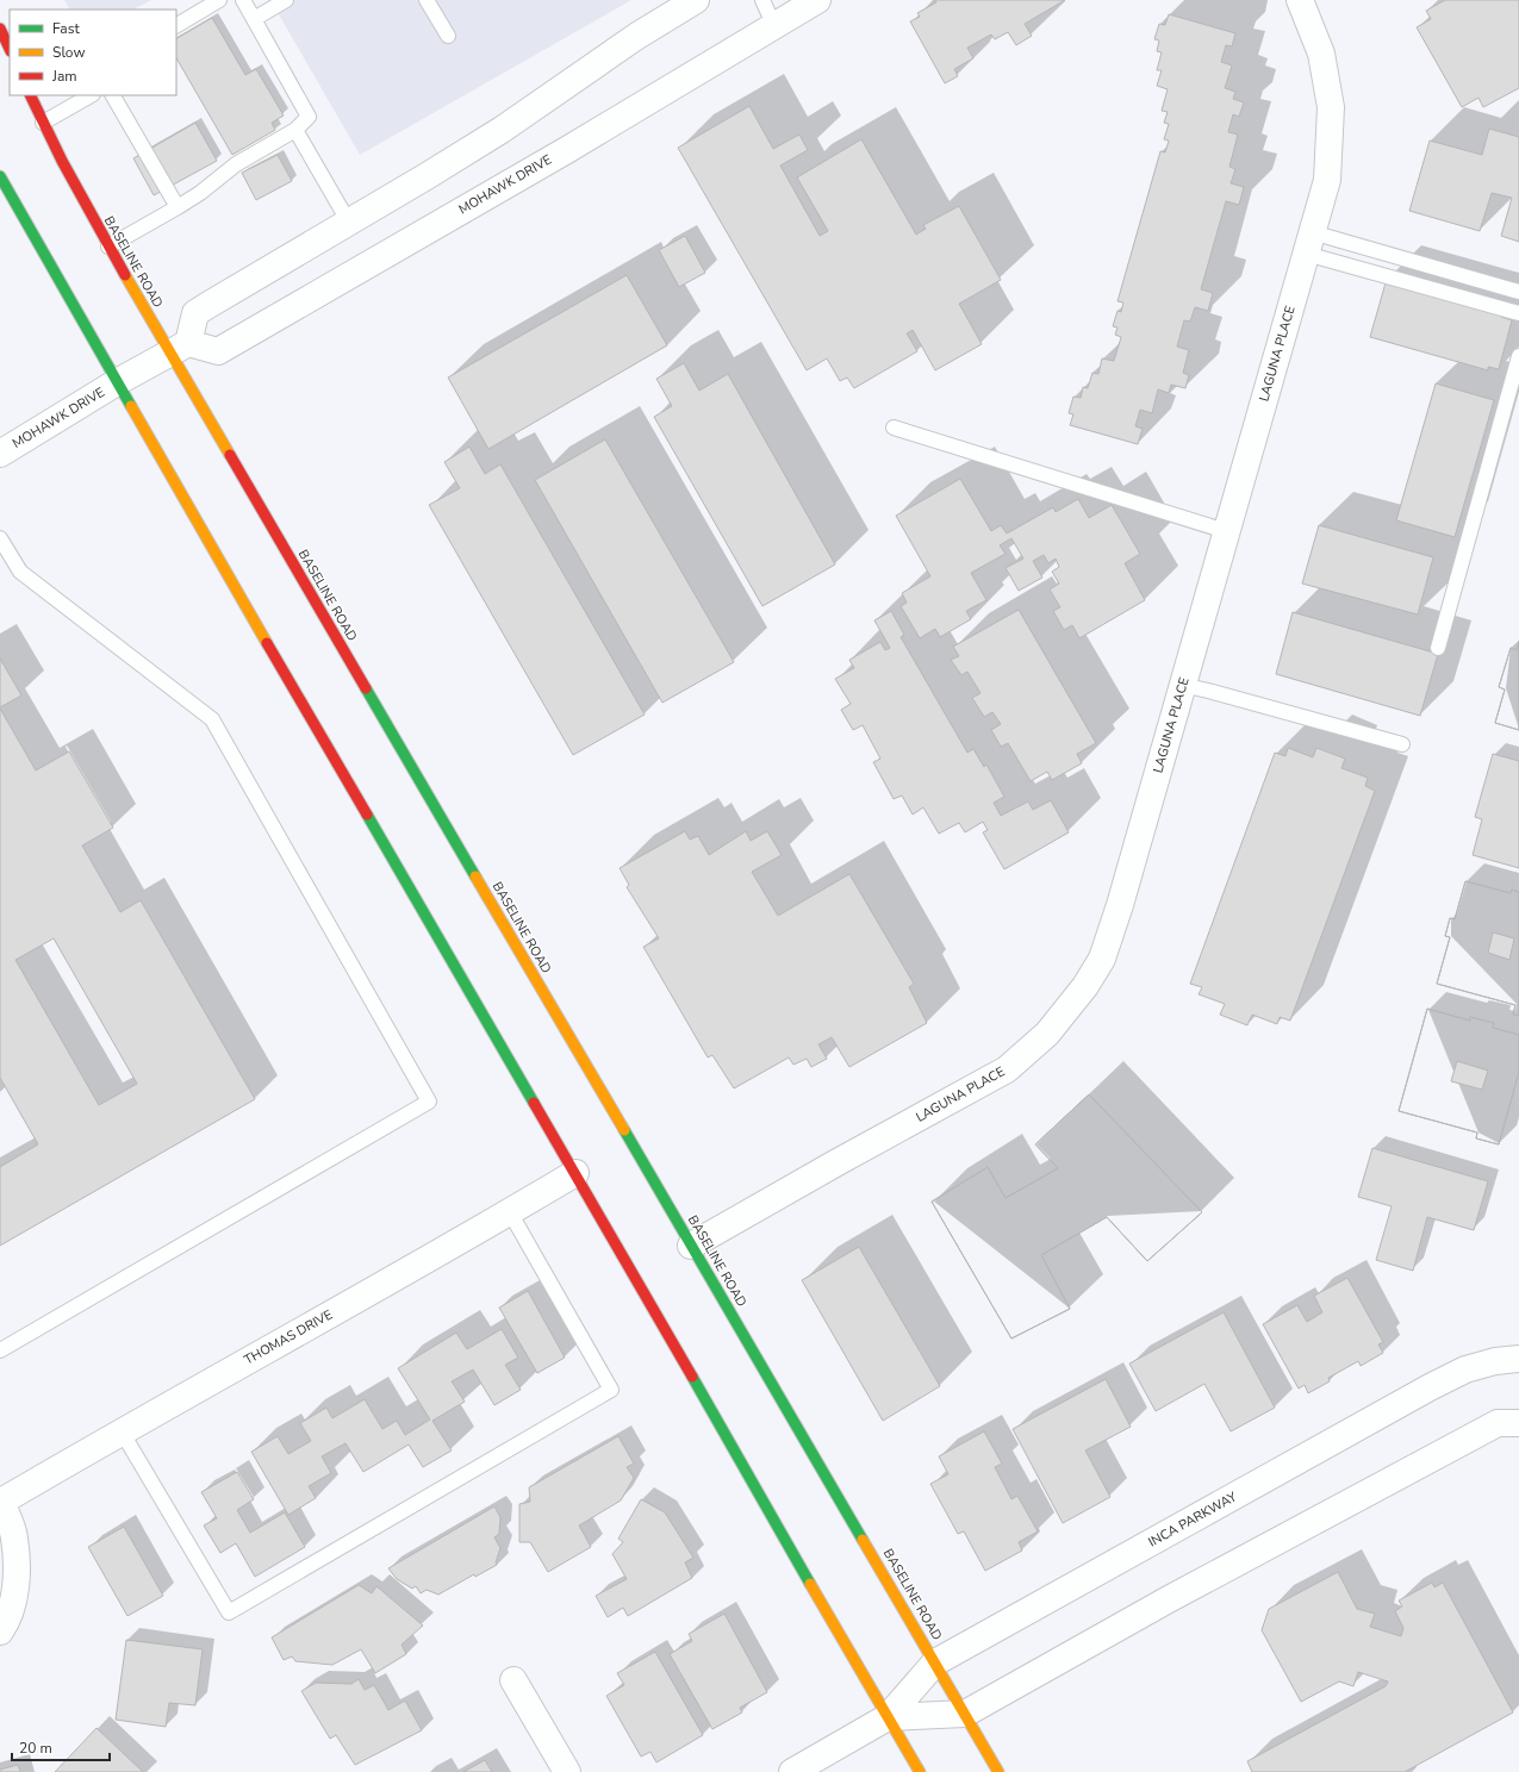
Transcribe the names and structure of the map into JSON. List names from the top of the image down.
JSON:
{
  "streets": {
    "main road": ["BASELINE ROAD"],
    "street": [
      "MOHAWK DRIVE",
      "LAGUNA PLACE",
      "THOMAS DRIVE",
      "INCA PARKWAY"
    ]
  },
  "crossings": [
    ["MOHAWK DRIVE", "BASELINE ROAD"],
    ["BASELINE ROAD", "LAGUNA PLACE"],
    ["BASELINE ROAD", "INCA PARKWAY"]
  ],
  "legend": ["Fast", "Slow", "Jam"],
  "scale_bar": "20 m"
}
